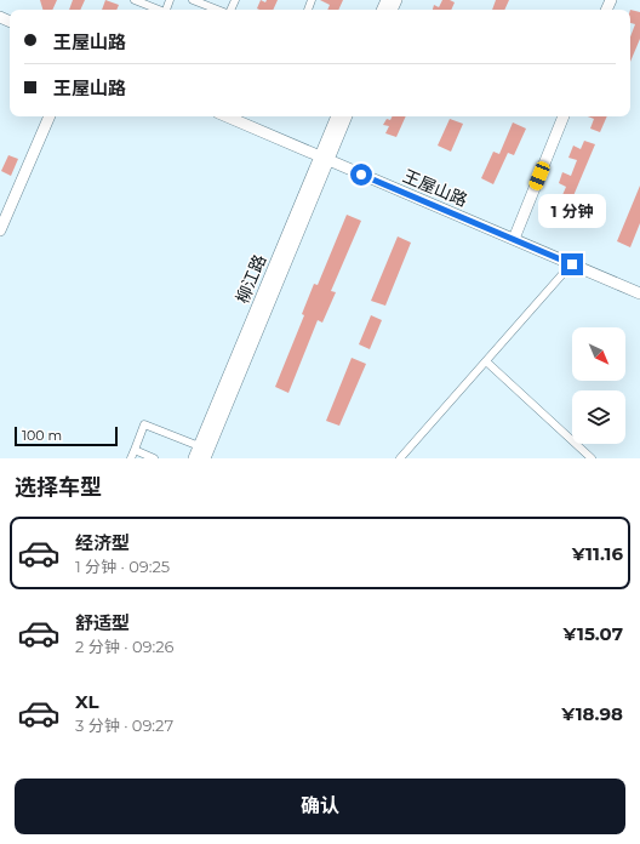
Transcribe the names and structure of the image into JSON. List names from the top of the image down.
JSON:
{
  "streets": {
    "street": ["王屋山路", "柳江路"]
  },
  "crossings": [
    ["王屋山路", "柳江路"]
  ],
  "scale_bar": "100 m",
  "north": "bottom right",
  "page": {
    "banner": ["王屋山路", "王屋山路"],
    "bubble": "1 分钟",
    "scale": "100 m",
    "heading": "选择车型",
    "list": [
      {
        "name": "经济型",
        "note": "1 分钟 · 09:25",
        "value": "¥11.16"
      },
      {
        "name": "舒适型",
        "note": "2 分钟 · 09:26",
        "value": "¥15.07"
      },
      {
        "name": "XL",
        "note": "3 分钟 · 09:27",
        "value": "¥18.98"
      }
    ],
    "buttons": "确认"
  }
}
